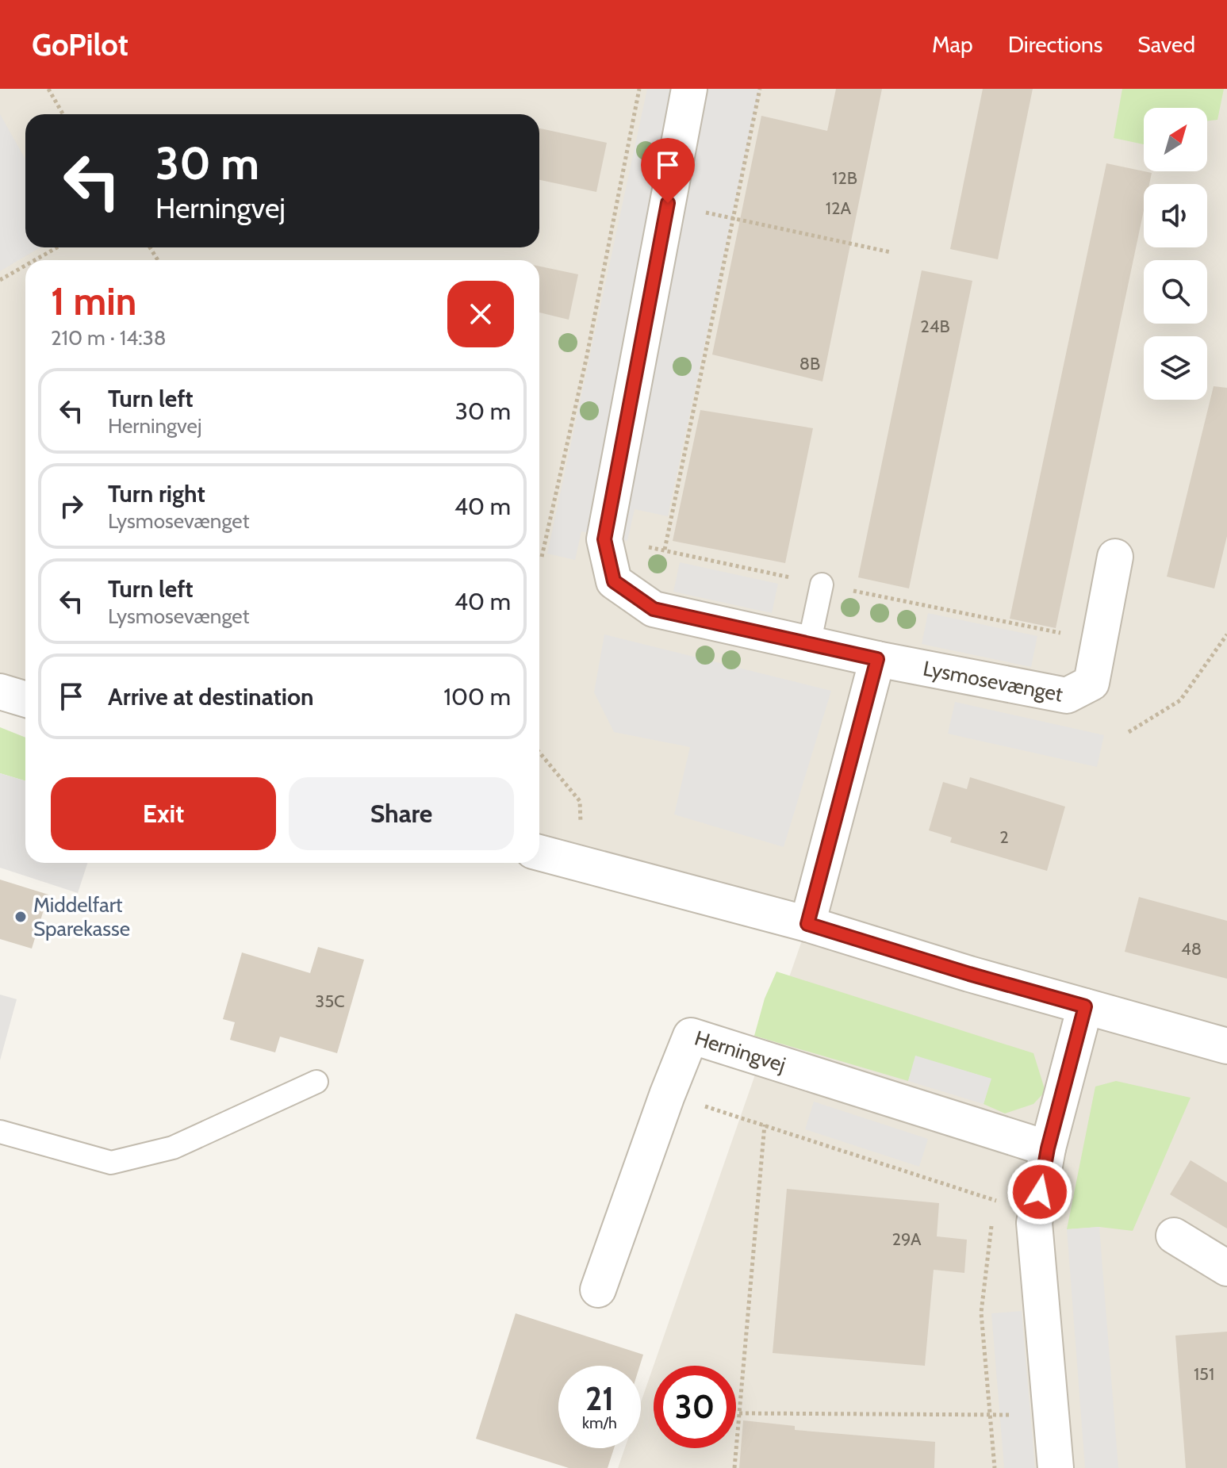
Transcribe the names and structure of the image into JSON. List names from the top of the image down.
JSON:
{
  "streets": {
    "street": ["Lysmosevænget", "Herningvej"]
  },
  "places": ["Middelfart Sparekasse"],
  "house_numbers": [
    "12B",
    "12A",
    "24B",
    "8B",
    "2",
    "48",
    "35C",
    "29A",
    "151"
  ],
  "north": "top right",
  "page": {
    "header": "GoPilot",
    "nav": ["Map", "Directions", "Saved"],
    "turn": ["30 m", "Herningvej"],
    "heading": ["1 min", "210 m · 14:38"],
    "list": [
      {
        "name": "Turn left",
        "note": "Herningvej",
        "value": "30 m"
      },
      {
        "name": "Turn right",
        "note": "Lysmosevænget",
        "value": "40 m"
      },
      {
        "name": "Turn left",
        "note": "Lysmosevænget",
        "value": "40 m"
      },
      {
        "name": "Arrive at destination",
        "value": "100 m"
      }
    ],
    "buttons": ["Exit", "Share"],
    "speed": "21 km/h",
    "limit": "30"
  }
}
